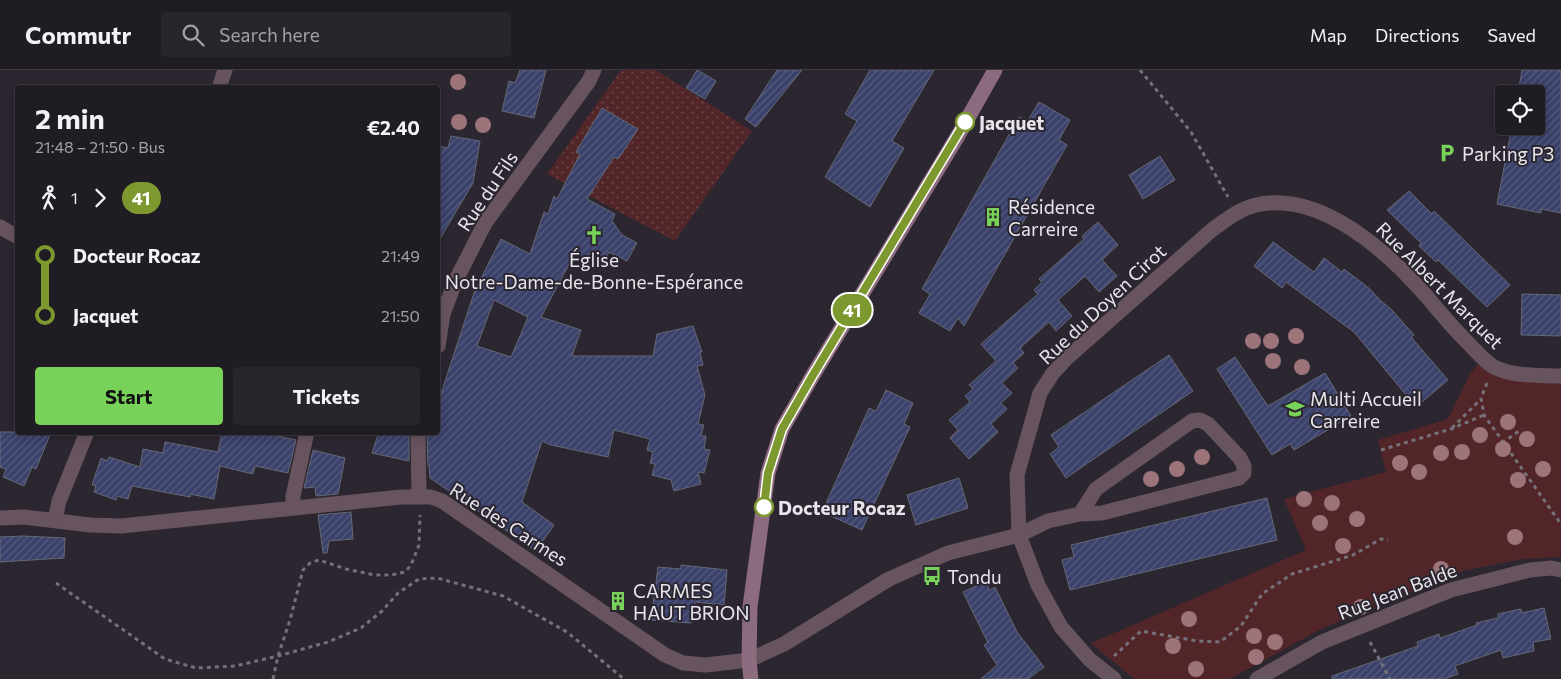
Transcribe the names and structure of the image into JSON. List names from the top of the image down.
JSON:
{
  "streets": {
    "street": [
      "Rue du Fils",
      "Rue Albert Marquet",
      "Rue du Doyen Cirot",
      "Rue des Carmes",
      "Rue Jean Balde"
    ]
  },
  "crossings": [
    ["Rue Albert Marquet", "Rue du Doyen Cirot"],
    ["Rue du Doyen Cirot", "Rue des Carmes"]
  ],
  "places": {
    "other": ["Jacquet", "Docteur Rocaz"],
    "parking": ["Parking P3"],
    "building": ["Résidence Carreire", "CARMES HAUT BRION"],
    "church": ["Église Notre-Dame-de-Bonne-Espérance"],
    "school or university": ["Multi Accueil Carreire"],
    "bus stop": ["Tondu"]
  },
  "lines": ["bus line 41"],
  "page": {
    "header": "Commutr",
    "search": "Search here",
    "nav": ["Map", "Directions", "Saved"],
    "on_map": "41",
    "heading": ["2 min", "21:48 – 21:50 · Bus", "€2.40"],
    "legs": ["1", "41"],
    "list": [
      {
        "name": "Docteur Rocaz",
        "value": "21:49"
      },
      {
        "name": "Jacquet",
        "value": "21:50"
      }
    ],
    "buttons": ["Start", "Tickets"]
  }
}
